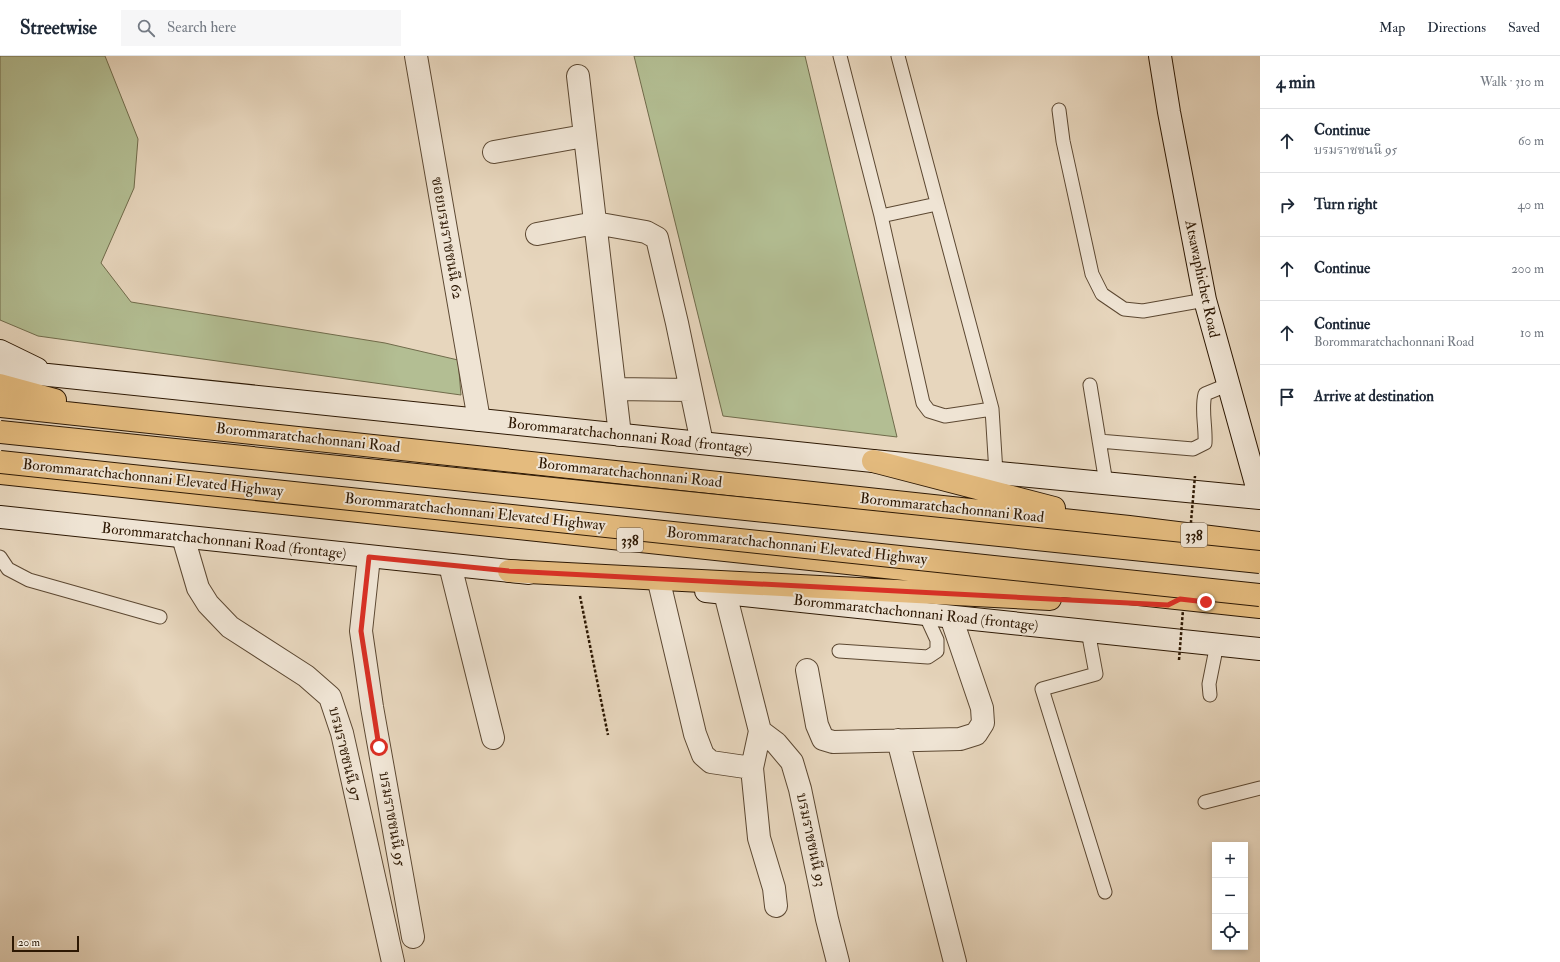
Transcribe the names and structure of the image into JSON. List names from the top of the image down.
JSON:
{
  "streets": {
    "main road": ["Borommaratchachonnani Road", "Borommaratchachonnani Elevated Highway", "338"],
    "street": [
      "ซอยบรมราชชนนี 62",
      "Atsawaphichet Road",
      "Borommaratchachonnani Road (frontage)",
      "บรมราชชนนี 97",
      "บรมราชชนนี 95",
      "บรมราชชนนี 93"
    ]
  },
  "crossings": [
    ["ซอยบรมราชชนนี 62", "Borommaratchachonnani Road (frontage)"],
    ["Atsawaphichet Road", "Borommaratchachonnani Road (frontage)"],
    ["Borommaratchachonnani Road (frontage)", "บรมราชชนนี 97"],
    ["Borommaratchachonnani Road (frontage)", "บรมราชชนนี 95"]
  ],
  "scale_bar": "20 m",
  "page": {
    "header": "Streetwise",
    "search": "Search here",
    "nav": ["Map", "Directions", "Saved"],
    "heading": ["4 min", "Walk · 310 m"],
    "list": [
      ["Continue", "บรมราชชนนี 95", "60 m"],
      ["Turn right", "40 m"],
      ["Continue", "200 m"],
      ["Continue", "Borommaratchachonnani Road", "10 m"],
      "Arrive at destination"
    ],
    "map_buttons": ["+", "−"],
    "scale": "20 m"
  }
}
